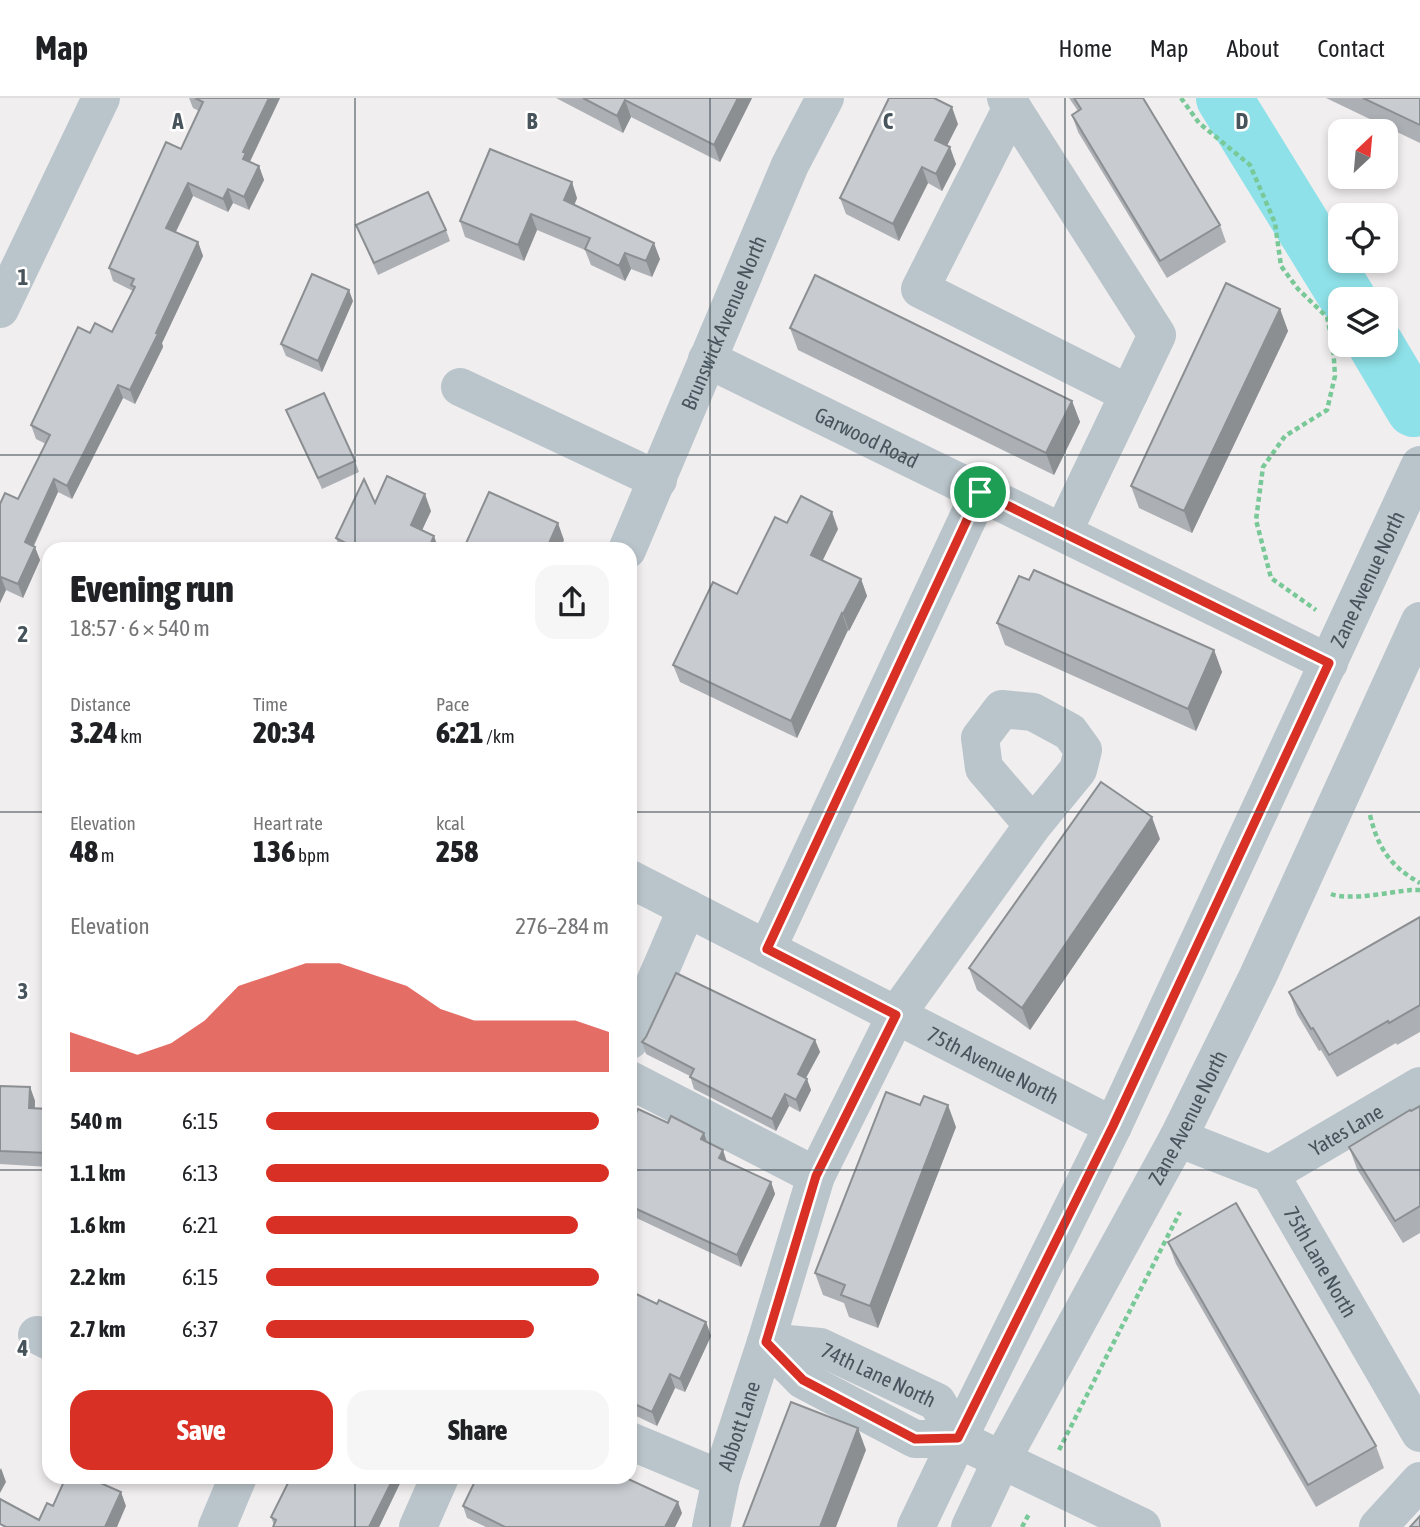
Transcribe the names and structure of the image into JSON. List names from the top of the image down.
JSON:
{
  "streets": {
    "street": [
      "Brunswick Avenue North",
      "Garwood Road",
      "Zane Avenue North",
      "75th Avenue North",
      "Yates Lane",
      "75th Lane North",
      "74th Lane North",
      "Abbott Lane"
    ]
  },
  "crossings": [
    ["Brunswick Avenue North", "Garwood Road"],
    ["Garwood Road", "Zane Avenue North"],
    ["Zane Avenue North", "75th Avenue North"],
    ["Zane Avenue North", "74th Lane North"],
    ["75th Avenue North", "Abbott Lane"],
    ["Yates Lane", "75th Lane North"],
    ["74th Lane North", "Abbott Lane"]
  ],
  "north": "top right",
  "page": {
    "header": "Map",
    "nav": [
      "Home",
      "Map",
      "About",
      "Contact"
    ],
    "heading": ["Evening run", "18:57 · 6 × 540 m"],
    "stats": [
      ["Distance", "3.24 km"],
      ["Time", "20:34"],
      ["Pace", "6:21 /km"],
      ["Elevation", "48 m"],
      ["Heart rate", "136 bpm"],
      ["kcal", "258"]
    ],
    "chart": ["Elevation", "276–284 m"],
    "list": [
      {
        "name": "540 m",
        "note": "6:15"
      },
      {
        "name": "1.1 km",
        "note": "6:13"
      },
      {
        "name": "1.6 km",
        "note": "6:21"
      },
      {
        "name": "2.2 km",
        "note": "6:15"
      },
      {
        "name": "2.7 km",
        "note": "6:37"
      }
    ],
    "buttons": ["Save", "Share"]
  },
  "grid": {
    "columns": [
      "A",
      "B",
      "C",
      "D"
    ],
    "rows": [
      "1",
      "2",
      "3",
      "4"
    ]
  }
}
